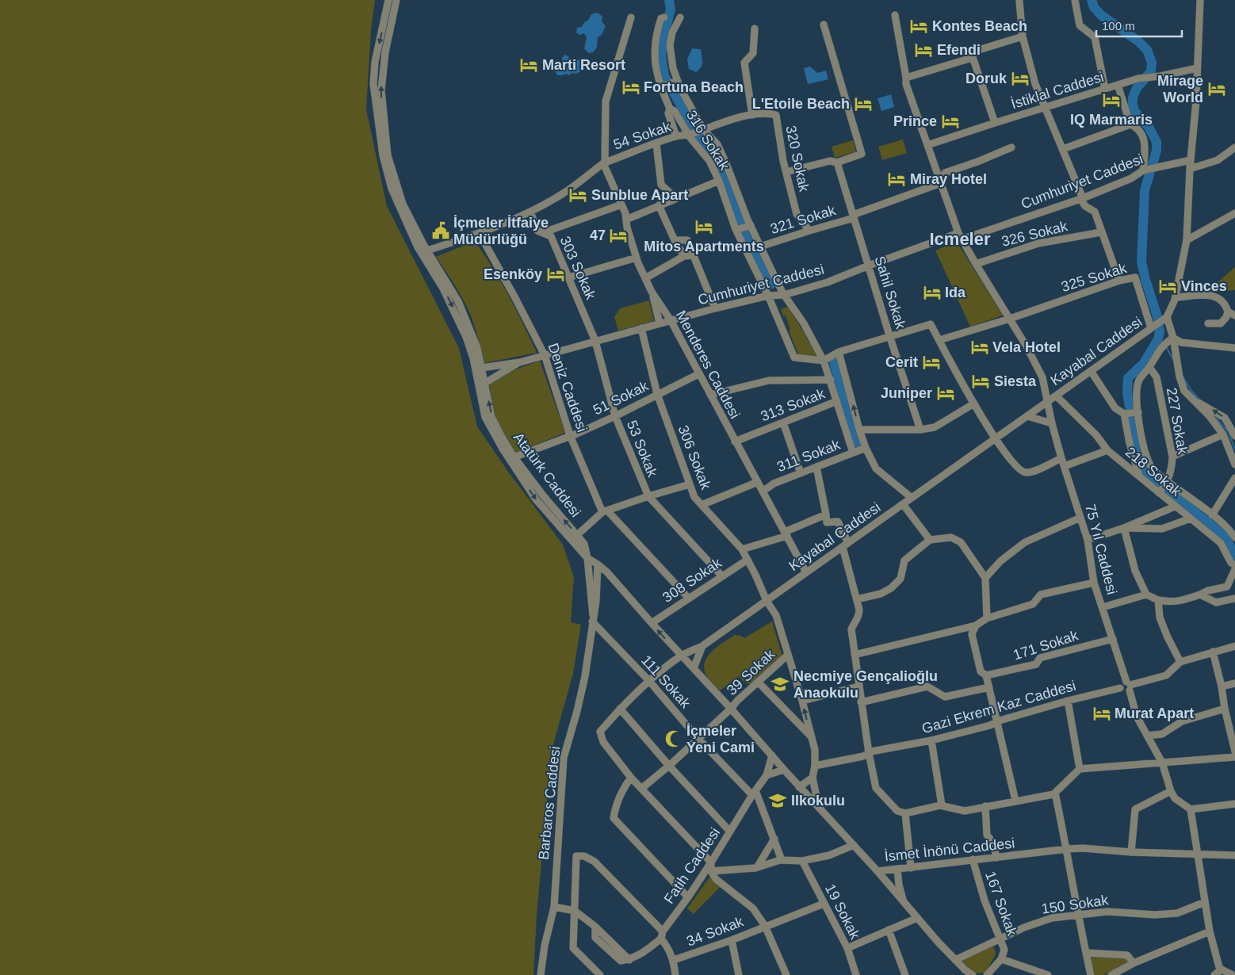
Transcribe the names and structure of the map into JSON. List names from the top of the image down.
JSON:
{
  "streets": {
    "street": [
      "İstiklal Caddesi",
      "54 Sokak",
      "316 Sokak",
      "320 Sokak",
      "Cumhuriyet Caddesi",
      "321 Sokak",
      "326 Sokak",
      "303 Sokak",
      "325 Sokak",
      "Sahil Sokak",
      "Kayabal Caddesi",
      "Menderes Caddesi",
      "Deniz Caddesi",
      "51 Sokak",
      "313 Sokak",
      "227 Sokak",
      "53 Sokak",
      "311 Sokak",
      "306 Sokak",
      "218 Sokak",
      "Atatürk Caddesi",
      "75 Yıl Caddesi",
      "308 Sokak",
      "171 Sokak",
      "39 Sokak",
      "111 Sokak",
      "Gazi Ekrem Kaz Caddesi",
      "Barbaros Caddesi",
      "İsmet İnönü Caddesi",
      "Fatih Caddesi",
      "167 Sokak",
      "150 Sokak",
      "19 Sokak",
      "34 Sokak"
    ]
  },
  "crossings": [
    ["İstiklal Caddesi", "Kayabal Caddesi"],
    ["İstiklal Caddesi", "75 Yıl Caddesi"],
    ["54 Sokak", "316 Sokak"],
    ["54 Sokak", "320 Sokak"],
    ["54 Sokak", "303 Sokak"],
    ["54 Sokak", "Menderes Caddesi"],
    ["54 Sokak", "Deniz Caddesi"],
    ["54 Sokak", "Atatürk Caddesi"],
    ["316 Sokak", "Cumhuriyet Caddesi"],
    ["320 Sokak", "321 Sokak"],
    ["Cumhuriyet Caddesi", "303 Sokak"],
    ["Cumhuriyet Caddesi", "Sahil Sokak"],
    ["Cumhuriyet Caddesi", "Kayabal Caddesi"],
    ["Cumhuriyet Caddesi", "Menderes Caddesi"],
    ["Cumhuriyet Caddesi", "Deniz Caddesi"],
    ["Cumhuriyet Caddesi", "53 Sokak"],
    ["Cumhuriyet Caddesi", "306 Sokak"],
    ["Cumhuriyet Caddesi", "Atatürk Caddesi"],
    ["Cumhuriyet Caddesi", "75 Yıl Caddesi"],
    ["321 Sokak", "Sahil Sokak"],
    ["321 Sokak", "75 Yıl Caddesi"],
    ["326 Sokak", "75 Yıl Caddesi"],
    ["303 Sokak", "53 Sokak"],
    ["325 Sokak", "Kayabal Caddesi"],
    ["325 Sokak", "75 Yıl Caddesi"],
    ["Kayabal Caddesi", "Menderes Caddesi"],
    ["Kayabal Caddesi", "306 Sokak"],
    ["Kayabal Caddesi", "218 Sokak"],
    ["Kayabal Caddesi", "Atatürk Caddesi"],
    ["Kayabal Caddesi", "75 Yıl Caddesi"],
    ["Kayabal Caddesi", "111 Sokak"],
    ["Menderes Caddesi", "51 Sokak"],
    ["Menderes Caddesi", "313 Sokak"],
    ["Menderes Caddesi", "311 Sokak"],
    ["Deniz Caddesi", "51 Sokak"],
    ["Deniz Caddesi", "308 Sokak"],
    ["51 Sokak", "53 Sokak"],
    ["51 Sokak", "306 Sokak"],
    ["51 Sokak", "Atatürk Caddesi"],
    ["311 Sokak", "306 Sokak"],
    ["306 Sokak", "308 Sokak"],
    ["306 Sokak", "39 Sokak"],
    ["306 Sokak", "Gazi Ekrem Kaz Caddesi"],
    ["Atatürk Caddesi", "308 Sokak"],
    ["Atatürk Caddesi", "111 Sokak"],
    ["Atatürk Caddesi", "Barbaros Caddesi"],
    ["Atatürk Caddesi", "İsmet İnönü Caddesi"],
    ["75 Yıl Caddesi", "171 Sokak"],
    ["75 Yıl Caddesi", "Gazi Ekrem Kaz Caddesi"],
    ["39 Sokak", "111 Sokak"],
    ["39 Sokak", "İsmet İnönü Caddesi"],
    ["111 Sokak", "Barbaros Caddesi"],
    ["111 Sokak", "Fatih Caddesi"],
    ["İsmet İnönü Caddesi", "Fatih Caddesi"],
    ["İsmet İnönü Caddesi", "167 Sokak"],
    ["167 Sokak", "150 Sokak"],
    ["19 Sokak", "34 Sokak"]
  ],
  "districts": ["Icmeler"],
  "places": {
    "hotel": [
      "Kontes Beach",
      "Efendi",
      "Marti Resort",
      "Doruk",
      "Fortuna Beach",
      "Mirage World",
      "IQ Marmaris",
      "L'Etoile Beach",
      "Prince",
      "Miray Hotel",
      "Sunblue Apart",
      "Mitos Apartments",
      "47",
      "Esenköy",
      "Vinces",
      "Ida",
      "Vela Hotel",
      "Cerit",
      "Siesta",
      "Juniper",
      "Murat Apart"
    ],
    "public building": ["İçmeler İtfaiye Müdürlüğü"],
    "school or university": ["Necmiye Gençalioğlu Anaokulu", "Ilkokulu"],
    "mosque": ["İçmeler Yeni Cami"]
  },
  "scale_bar": "100 m"
}
